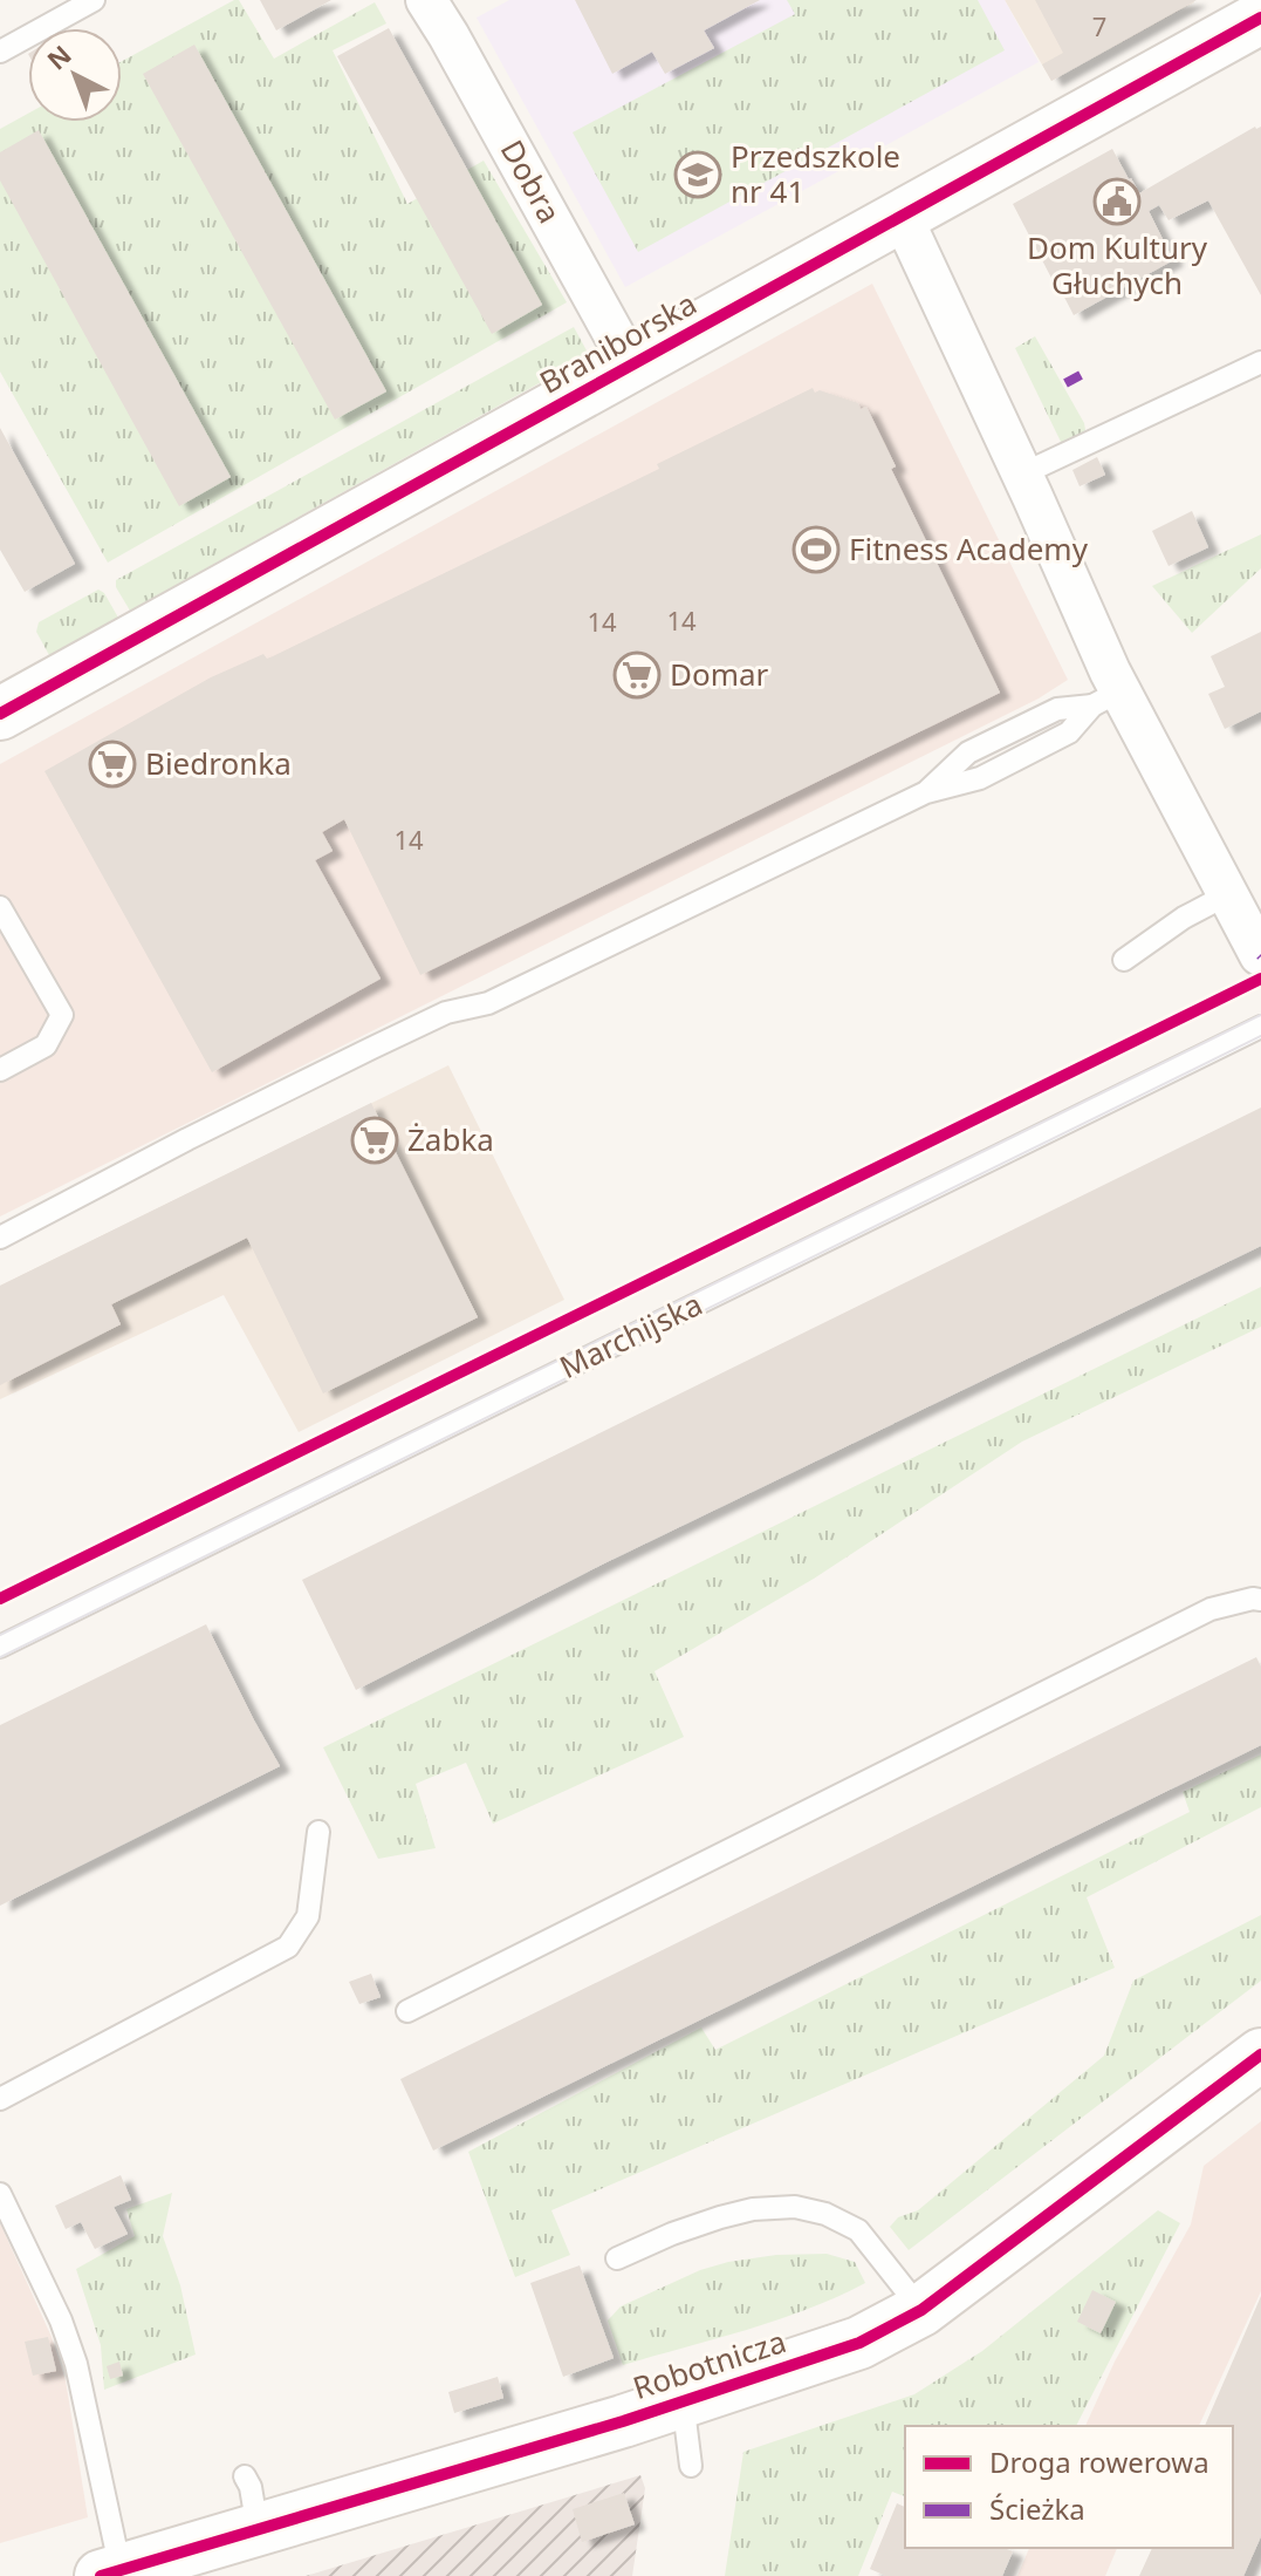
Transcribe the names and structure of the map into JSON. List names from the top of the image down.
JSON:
{
  "streets": {
    "street": ["Dobra", "Braniborska", "Robotnicza"],
    "lane": ["Marchijska"]
  },
  "crossings": [
    ["Dobra", "Braniborska"]
  ],
  "places": {
    "school or university": ["Przedszkole nr 41"],
    "public building": ["Dom Kultury Głuchych"],
    "sports": ["Fitness Academy"],
    "supermarket": ["Domar", "Biedronka", "Żabka"]
  },
  "house_numbers": [
    "7",
    "14",
    "14",
    "14"
  ],
  "legend": ["Droga rowerowa", "Ścieżka"],
  "north": "top left"
}
